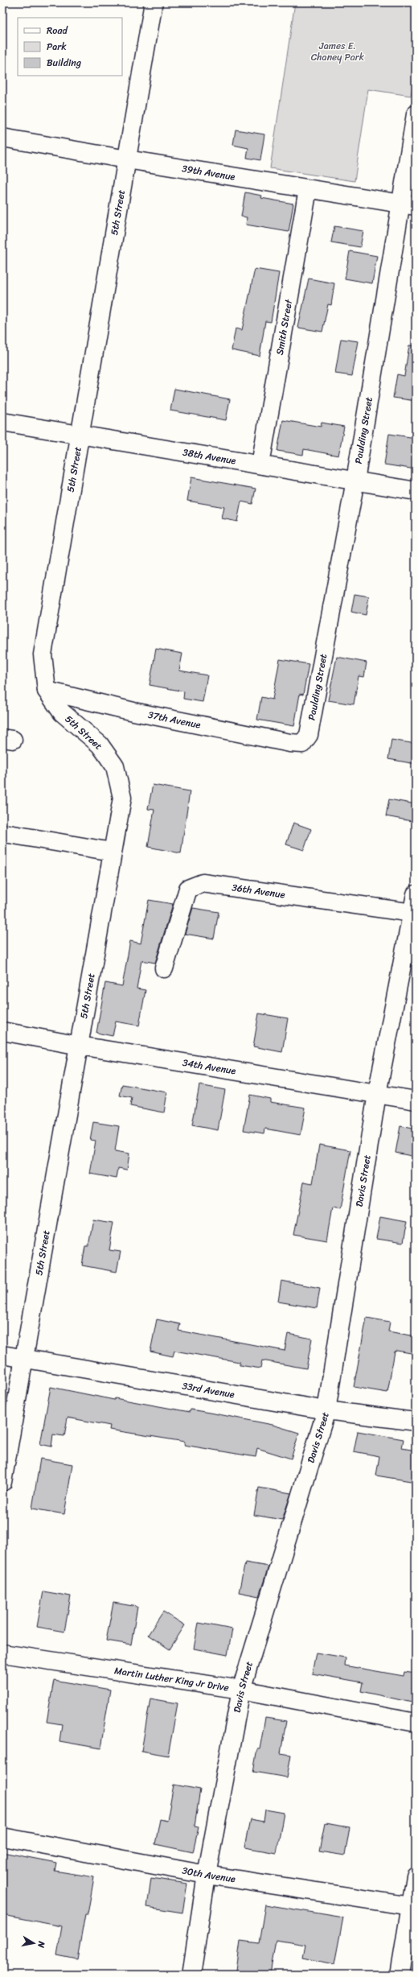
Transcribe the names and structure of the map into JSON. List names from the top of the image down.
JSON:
{
  "streets": {
    "street": [
      "39th Avenue",
      "5th Street",
      "Smith Street",
      "Paulding Street",
      "38th Avenue",
      "37th Avenue",
      "36th Avenue",
      "34th Avenue",
      "Davis Street",
      "33rd Avenue",
      "Martin Luther King Jr Drive",
      "30th Avenue"
    ]
  },
  "crossings": [
    ["39th Avenue", "5th Street"],
    ["39th Avenue", "Smith Street"],
    ["39th Avenue", "Paulding Street"],
    ["5th Street", "38th Avenue"],
    ["5th Street", "37th Avenue"],
    ["5th Street", "34th Avenue"],
    ["5th Street", "33rd Avenue"],
    ["Smith Street", "38th Avenue"],
    ["Paulding Street", "38th Avenue"],
    ["Paulding Street", "37th Avenue"],
    ["36th Avenue", "Davis Street"],
    ["34th Avenue", "Davis Street"],
    ["Davis Street", "33rd Avenue"],
    ["Davis Street", "Martin Luther King Jr Drive"],
    ["Davis Street", "30th Avenue"]
  ],
  "parks": ["James E. Chaney Park"],
  "legend": ["Road", "Park", "Building"],
  "north": "right"
}
